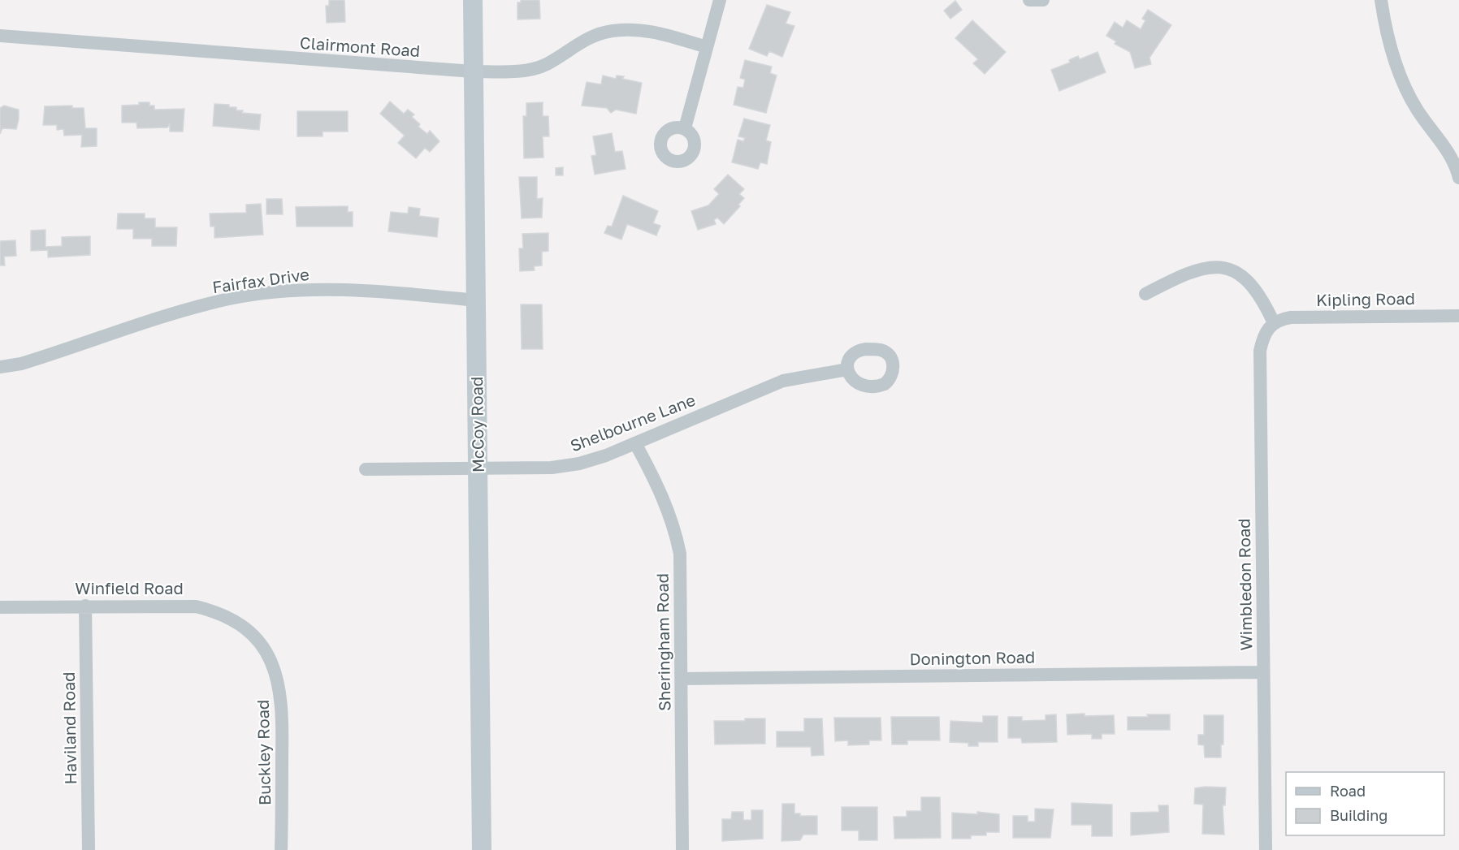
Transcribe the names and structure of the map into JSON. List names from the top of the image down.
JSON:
{
  "streets": {
    "main road": ["McCoy Road"],
    "street": [
      "Clairmont Road",
      "Fairfax Drive",
      "Kipling Road",
      "Shelbourne Lane",
      "Wimbledon Road",
      "Winfield Road",
      "Sheringham Road",
      "Donington Road",
      "Haviland Road",
      "Buckley Road"
    ]
  },
  "crossings": [
    ["Clairmont Road", "McCoy Road"],
    ["Fairfax Drive", "McCoy Road"],
    ["Kipling Road", "Wimbledon Road"],
    ["Shelbourne Lane", "McCoy Road"],
    ["Shelbourne Lane", "Sheringham Road"],
    ["Wimbledon Road", "Donington Road"],
    ["Winfield Road", "Haviland Road"],
    ["Winfield Road", "Buckley Road"],
    ["Sheringham Road", "Donington Road"]
  ],
  "legend": ["Road", "Building"]
}
